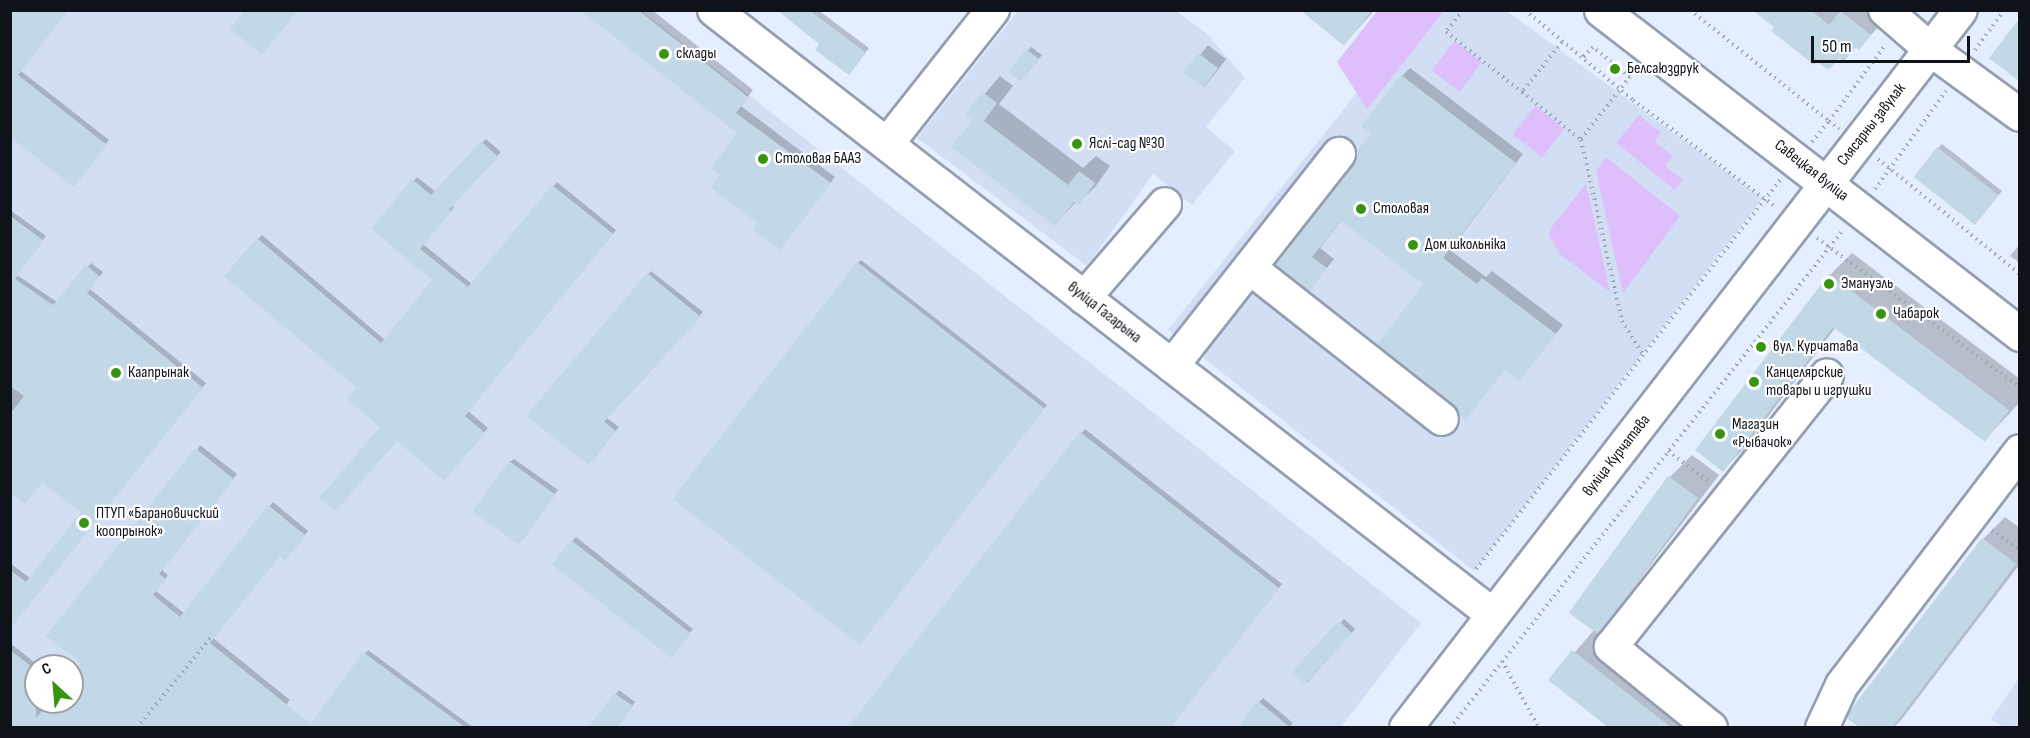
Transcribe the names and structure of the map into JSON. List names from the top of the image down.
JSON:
{
  "streets": {
    "main road": ["Савецкая вуліца"],
    "street": ["Слясарны завулак", "вуліца Гагарына", "вуліца Курчатава"]
  },
  "crossings": [
    ["Слясарны завулак", "Савецкая вуліца"],
    ["Слясарны завулак", "вуліца Курчатава"],
    ["Савецкая вуліца", "вуліца Курчатава"],
    ["вуліца Гагарына", "вуліца Курчатава"]
  ],
  "places": [
    "склады",
    "Белсаюздрук",
    "Яслі-сад №30",
    "Столовая БААЗ",
    "Столовая",
    "Дом школьніка",
    "Эмануэль",
    "Чабарок",
    "вул. Курчатава",
    "Каапрынак",
    "Канцелярские товары и игрушки",
    "Магазин «Рыбачок»",
    "ПТУП «Барановичский коопрынок»"
  ],
  "scale_bar": "50 m",
  "north": "top left"
}
